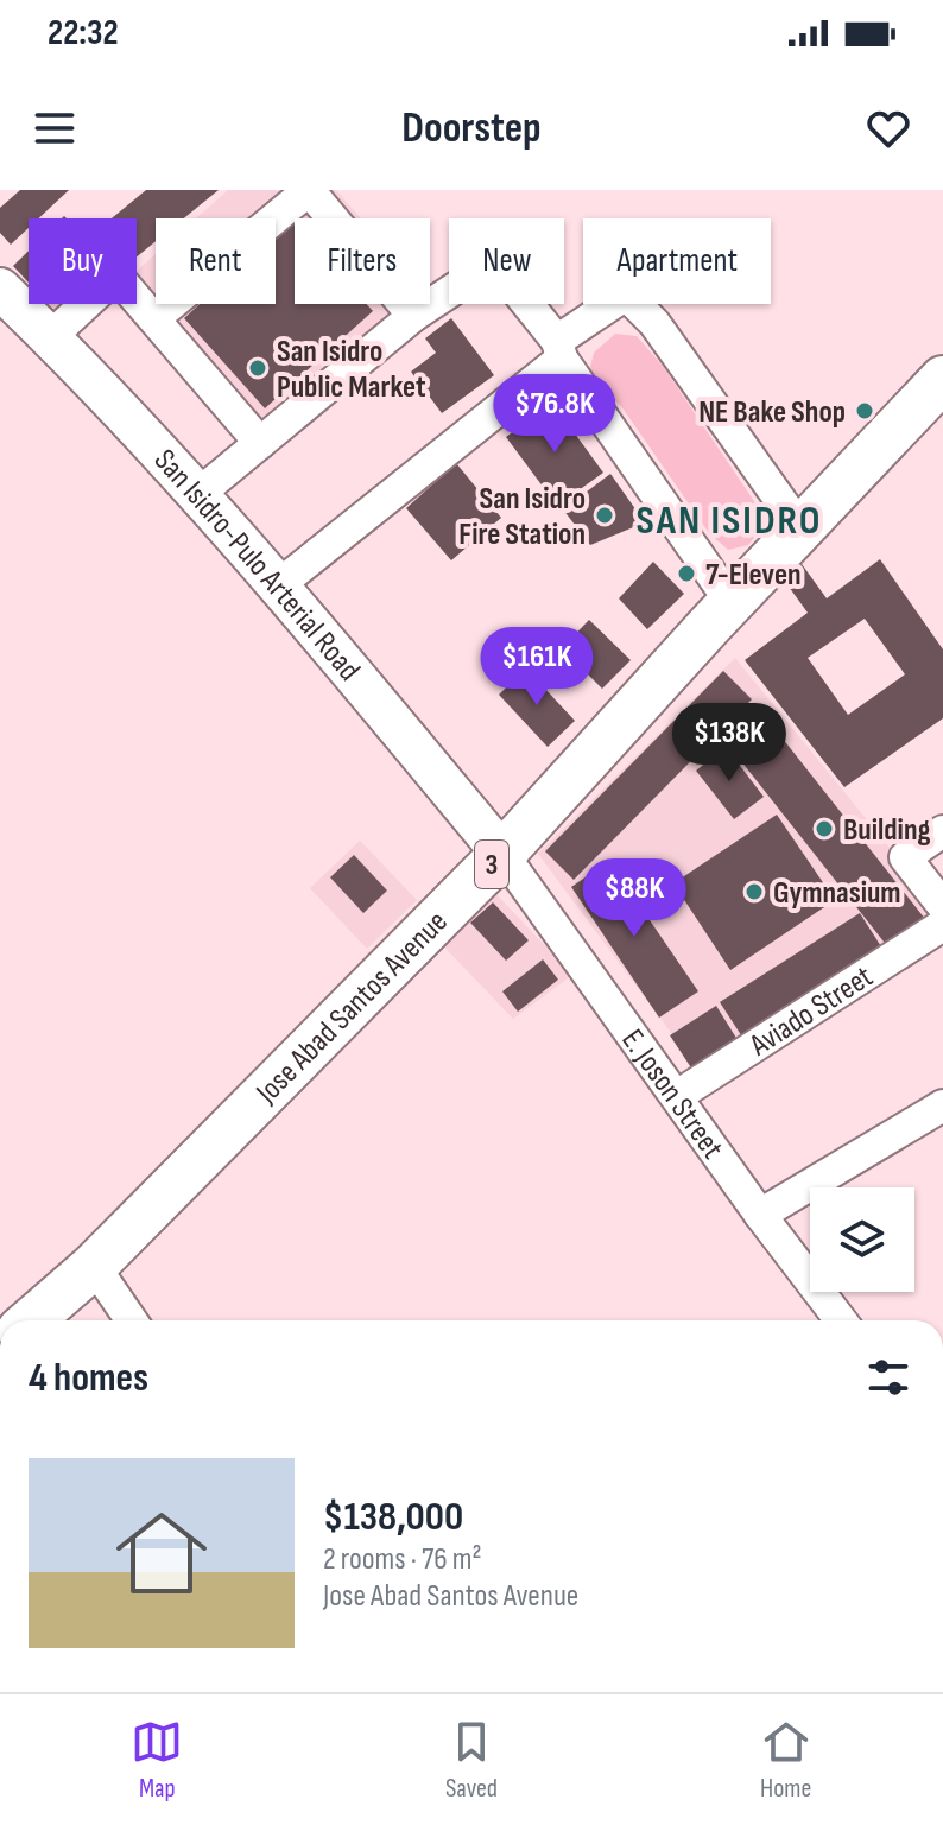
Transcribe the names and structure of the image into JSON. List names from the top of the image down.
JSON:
{
  "streets": {
    "highway": ["3", "Jose Abad Santos Avenue"],
    "main road": ["San Isidro-Pulo Arterial Road"],
    "street": ["Aviado Street", "E. Joson Street"]
  },
  "crossings": [
    ["San Isidro-Pulo Arterial Road", "Jose Abad Santos Avenue"],
    ["San Isidro-Pulo Arterial Road", "E. Joson Street"],
    ["Jose Abad Santos Avenue", "E. Joson Street"],
    ["Aviado Street", "E. Joson Street"]
  ],
  "districts": ["SAN ISIDRO"],
  "places": [
    "San Isidro Public Market",
    "NE Bake Shop",
    "San Isidro Fire Station",
    "7-Eleven",
    "Building",
    "Gymnasium"
  ],
  "page": {
    "status": "22:32",
    "header": "Doorstep",
    "chip": [
      "Buy",
      "Rent",
      "Filters",
      "New",
      "Apartment"
    ],
    "price": [
      "$76.8K",
      "$161K",
      "$138K",
      "$88K"
    ],
    "heading": "4 homes",
    "list": [
      {
        "name": "$138,000",
        "note": "2 rooms · 76 m² · Jose Abad Santos Avenue"
      }
    ],
    "tabs": ["Map", "Saved", "Home"]
  }
}
